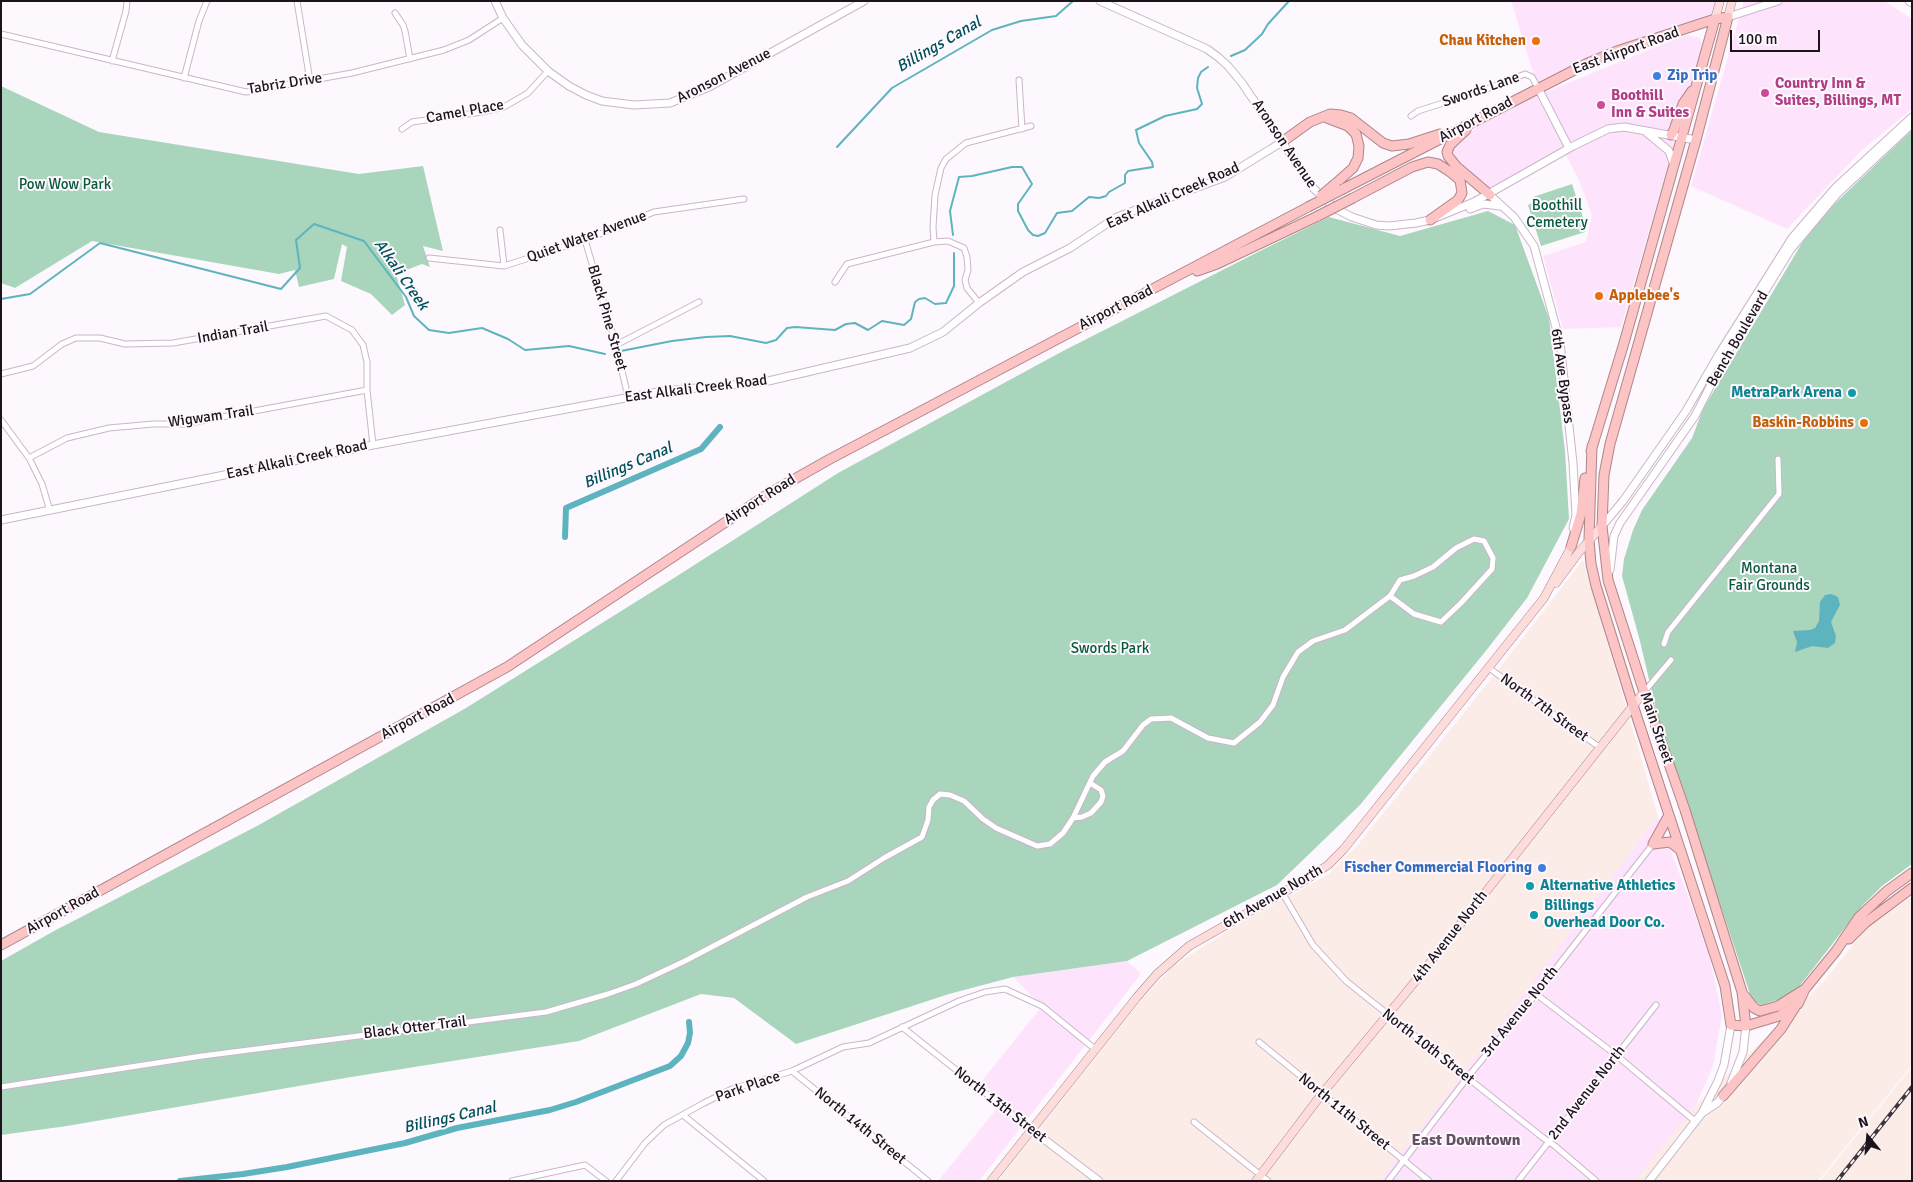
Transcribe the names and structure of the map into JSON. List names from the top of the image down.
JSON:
{
  "streets": {
    "highway": ["East Airport Road", "Airport Road", "Main Street"],
    "main road": [
      "Aronson Avenue",
      "Swords Lane",
      "East Alkali Creek Road",
      "Bench Boulevard",
      "6th Ave Bypass",
      "6th Avenue North",
      "4th Avenue North",
      "North 13th Street"
    ],
    "street": [
      "Tabriz Drive",
      "Camel Place",
      "Quiet Water Avenue",
      "Black Pine Street",
      "Indian Trail",
      "Wigwam Trail",
      "North 7th Street",
      "3rd Avenue North",
      "Black Otter Trail",
      "North 10th Street",
      "Park Place",
      "2nd Avenue North",
      "North 11th Street",
      "North 14th Street"
    ]
  },
  "crossings": [
    ["East Airport Road", "Swords Lane"],
    ["East Airport Road", "Airport Road"],
    ["Aronson Avenue", "Tabriz Drive"],
    ["Aronson Avenue", "Swords Lane"],
    ["Aronson Avenue", "Camel Place"],
    ["Aronson Avenue", "East Alkali Creek Road"],
    ["Aronson Avenue", "6th Ave Bypass"],
    ["Aronson Avenue", "Main Street"],
    ["Swords Lane", "Airport Road"],
    ["East Alkali Creek Road", "Black Pine Street"],
    ["East Alkali Creek Road", "Indian Trail"],
    ["Quiet Water Avenue", "Black Pine Street"],
    ["Indian Trail", "Wigwam Trail"],
    ["Bench Boulevard", "Main Street"],
    ["6th Ave Bypass", "6th Avenue North"],
    ["North 7th Street", "6th Avenue North"],
    ["North 7th Street", "4th Avenue North"],
    ["Main Street", "4th Avenue North"],
    ["6th Avenue North", "North 10th Street"],
    ["6th Avenue North", "Park Place"],
    ["6th Avenue North", "North 13th Street"],
    ["4th Avenue North", "North 10th Street"],
    ["4th Avenue North", "North 11th Street"],
    ["3rd Avenue North", "North 10th Street"],
    ["3rd Avenue North", "North 11th Street"],
    ["North 10th Street", "2nd Avenue North"],
    ["Park Place", "North 13th Street"],
    ["Park Place", "North 14th Street"]
  ],
  "districts": ["East Downtown"],
  "water": ["Billings Canal", "Alkali Creek"],
  "parks": [
    "Pow Wow Park",
    "Boothill Cemetery",
    "Montana Fair Grounds",
    "Swords Park"
  ],
  "places": [
    "Chau Kitchen",
    "Zip Trip",
    "Country Inn & Suites, Billings, MT",
    "Boothill Inn & Suites",
    "Applebee's",
    "MetraPark Arena",
    "Baskin-Robbins",
    "Fischer Commercial Flooring",
    "Alternative Athletics",
    "Billings Overhead Door Co."
  ],
  "scale_bar": "100 m",
  "north": "top"
}
